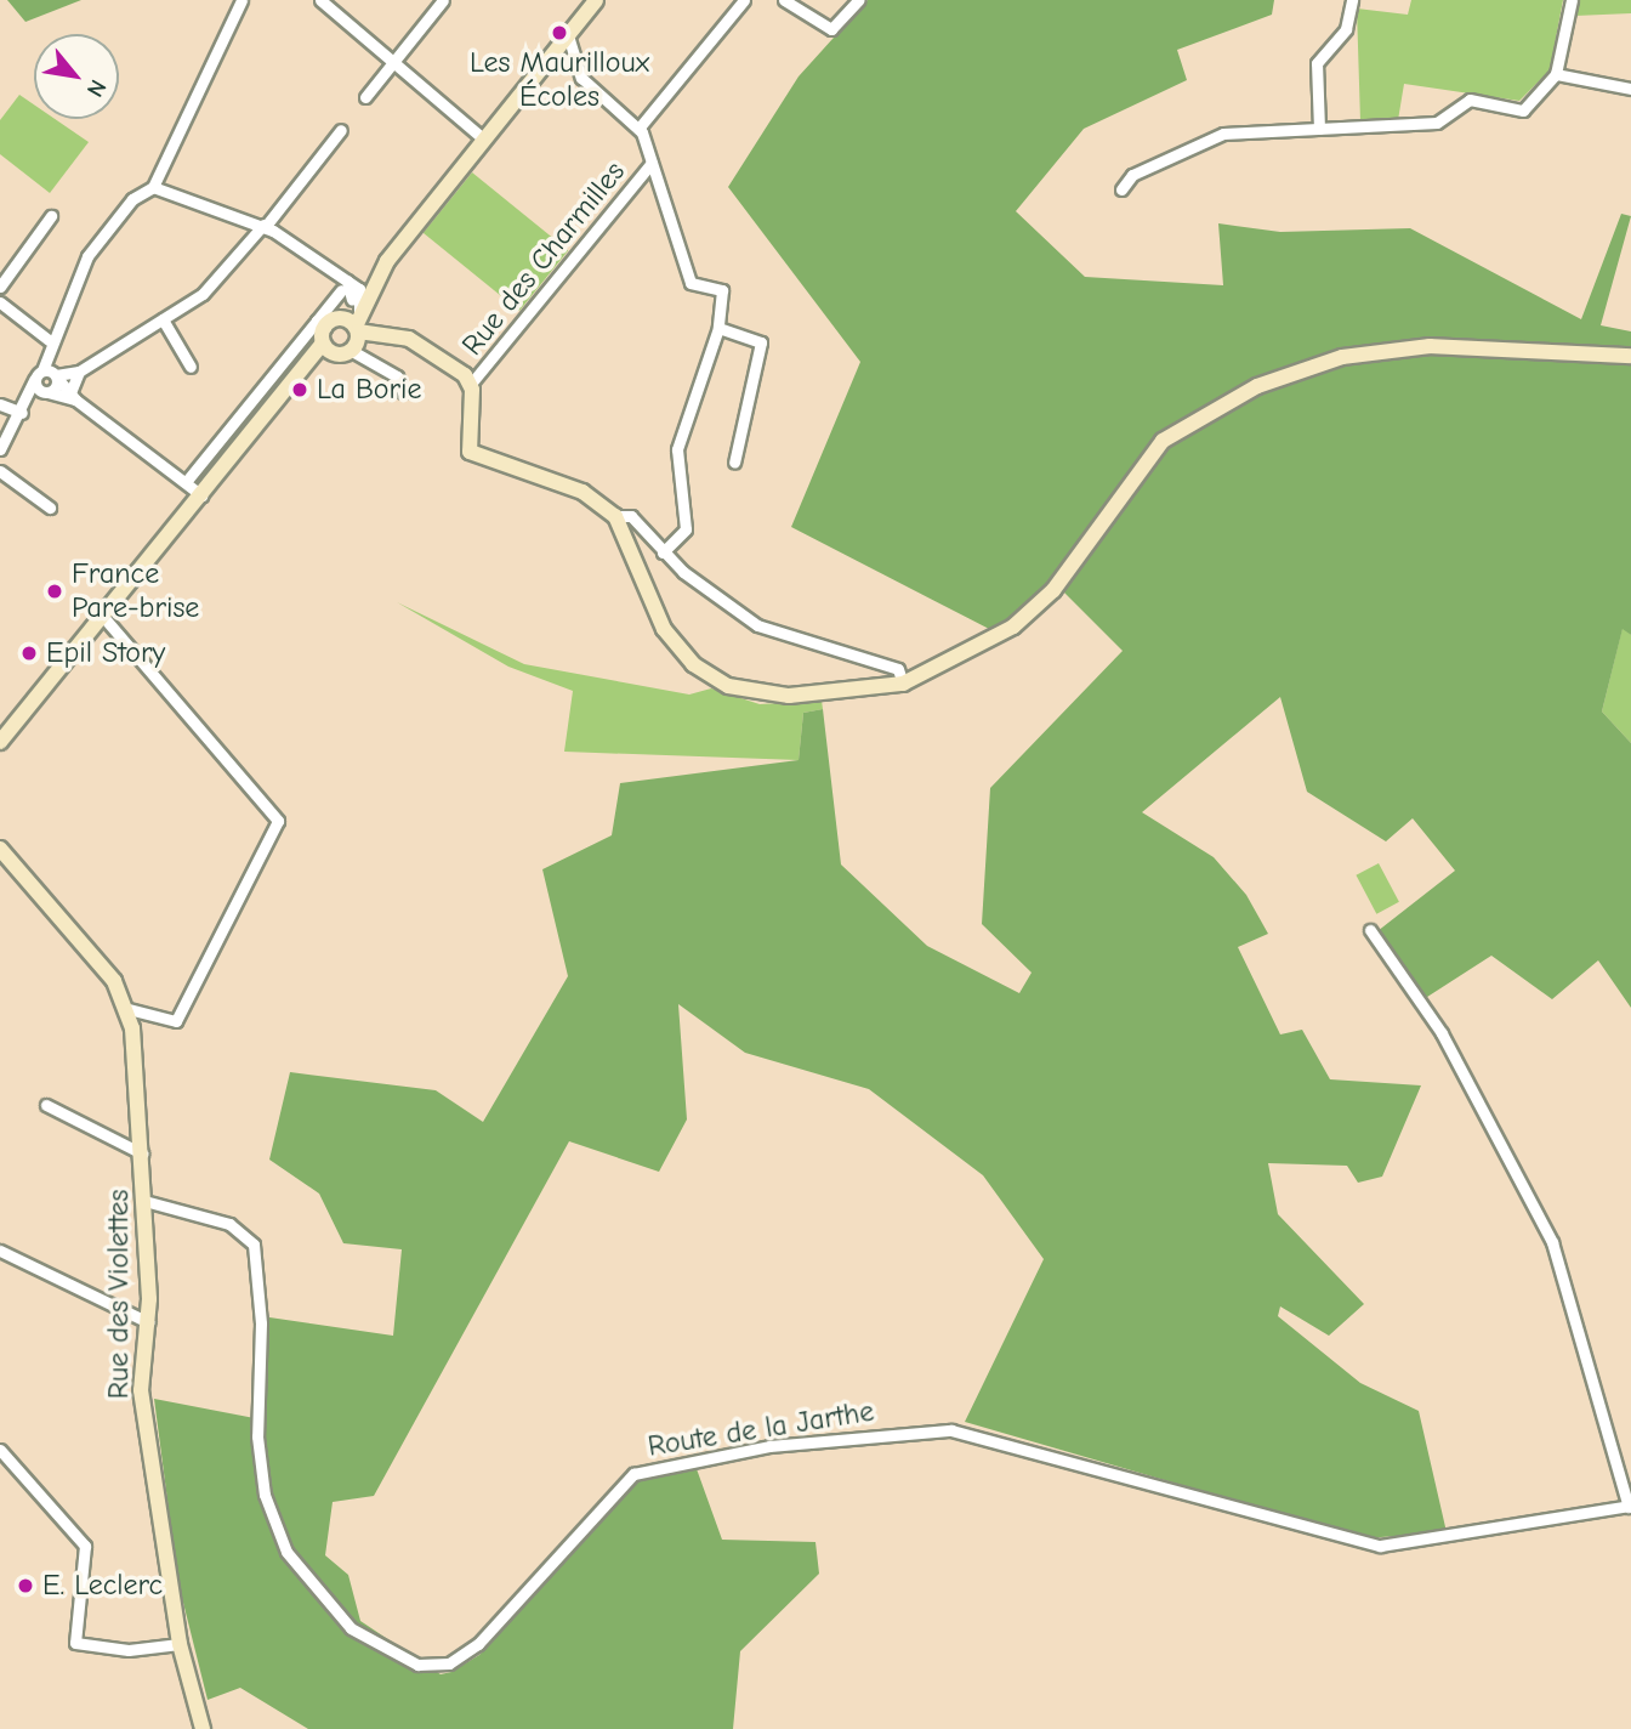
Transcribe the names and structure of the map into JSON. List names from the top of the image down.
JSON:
{
  "streets": {
    "street": ["Rue des Charmilles", "Rue des Violettes", "Route de la Jarthe"]
  },
  "crossings": [
    ["Rue des Violettes", "Route de la Jarthe"]
  ],
  "places": [
    "Les Maurilloux Écoles",
    "La Borie",
    "France Pare-brise",
    "Epil Story",
    "E. Leclerc"
  ],
  "north": "bottom right"
}
